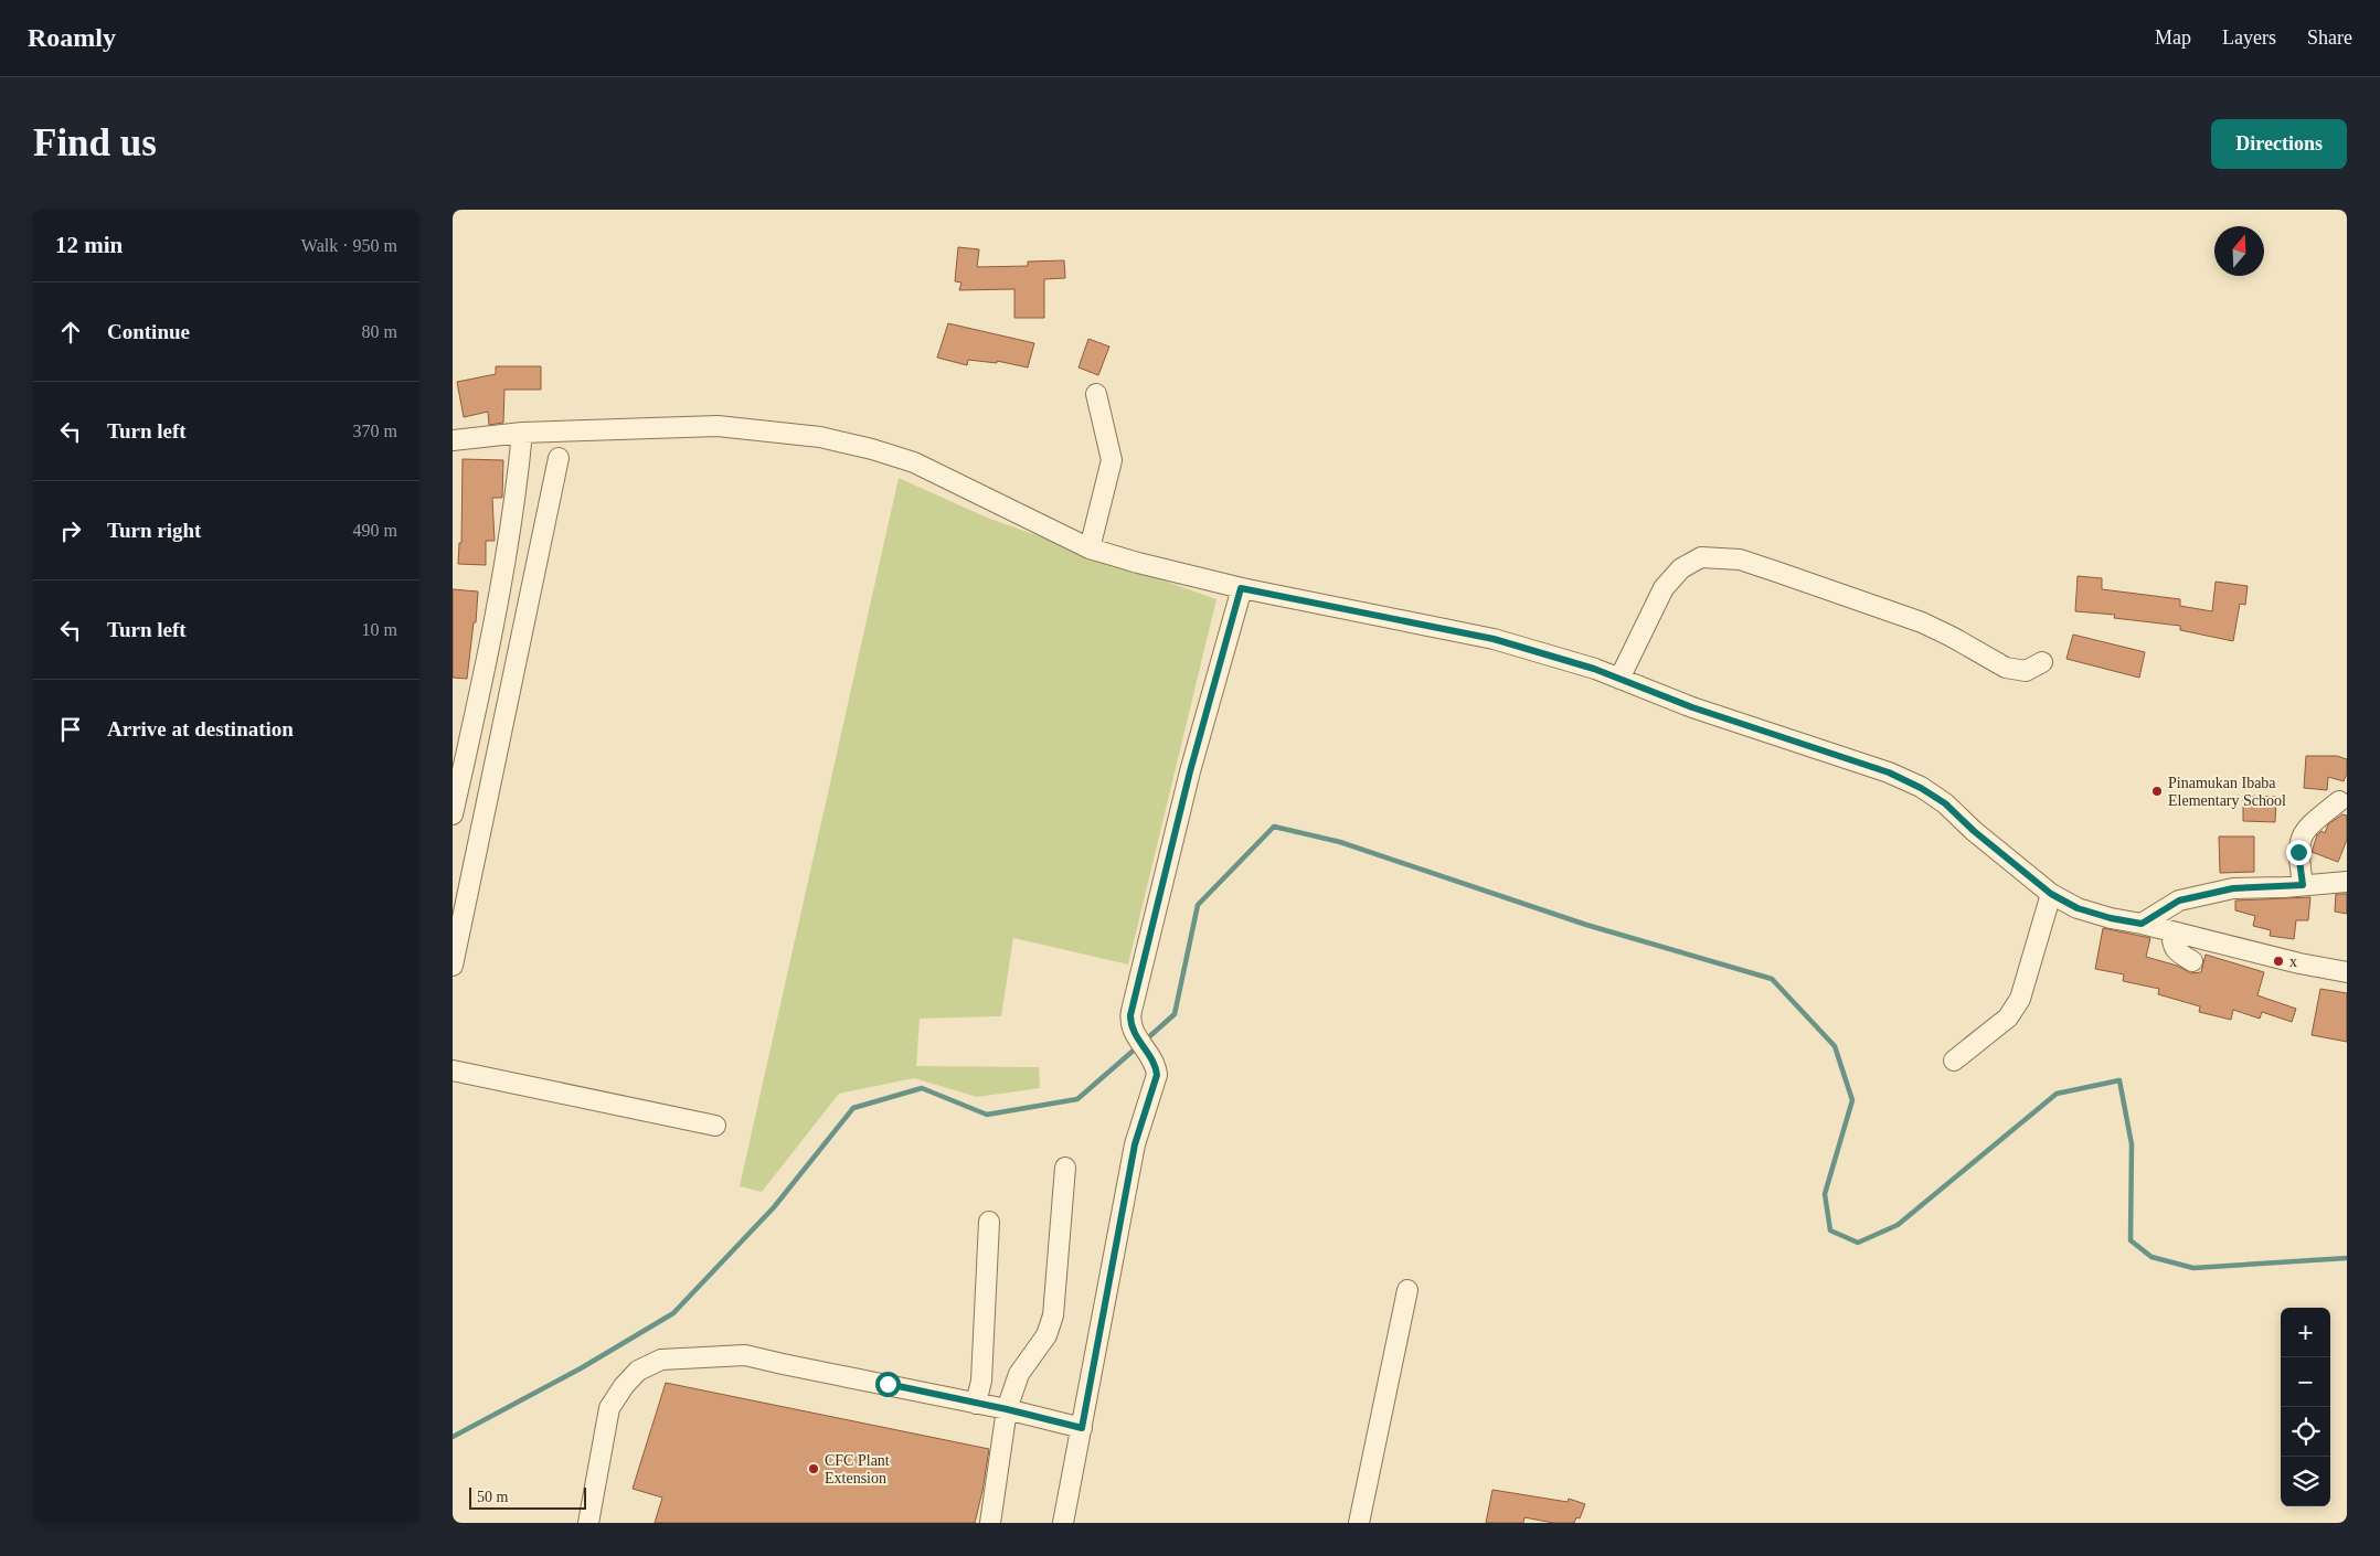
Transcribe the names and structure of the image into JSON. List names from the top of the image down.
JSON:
{
  "places": ["Pinamukan Ibaba Elementary School", "x", "CFC Plant Extension"],
  "scale_bar": "50 m",
  "north": "top",
  "page": {
    "header": "Roamly",
    "nav": ["Map", "Layers", "Share"],
    "buttons": "Directions",
    "title": "Find us",
    "heading": ["12 min", "Walk · 950 m"],
    "list": [
      ["Continue", "80 m"],
      ["Turn left", "370 m"],
      ["Turn right", "490 m"],
      ["Turn left", "10 m"],
      "Arrive at destination"
    ],
    "map_buttons": ["+", "−"],
    "scale": "50 m"
  }
}
